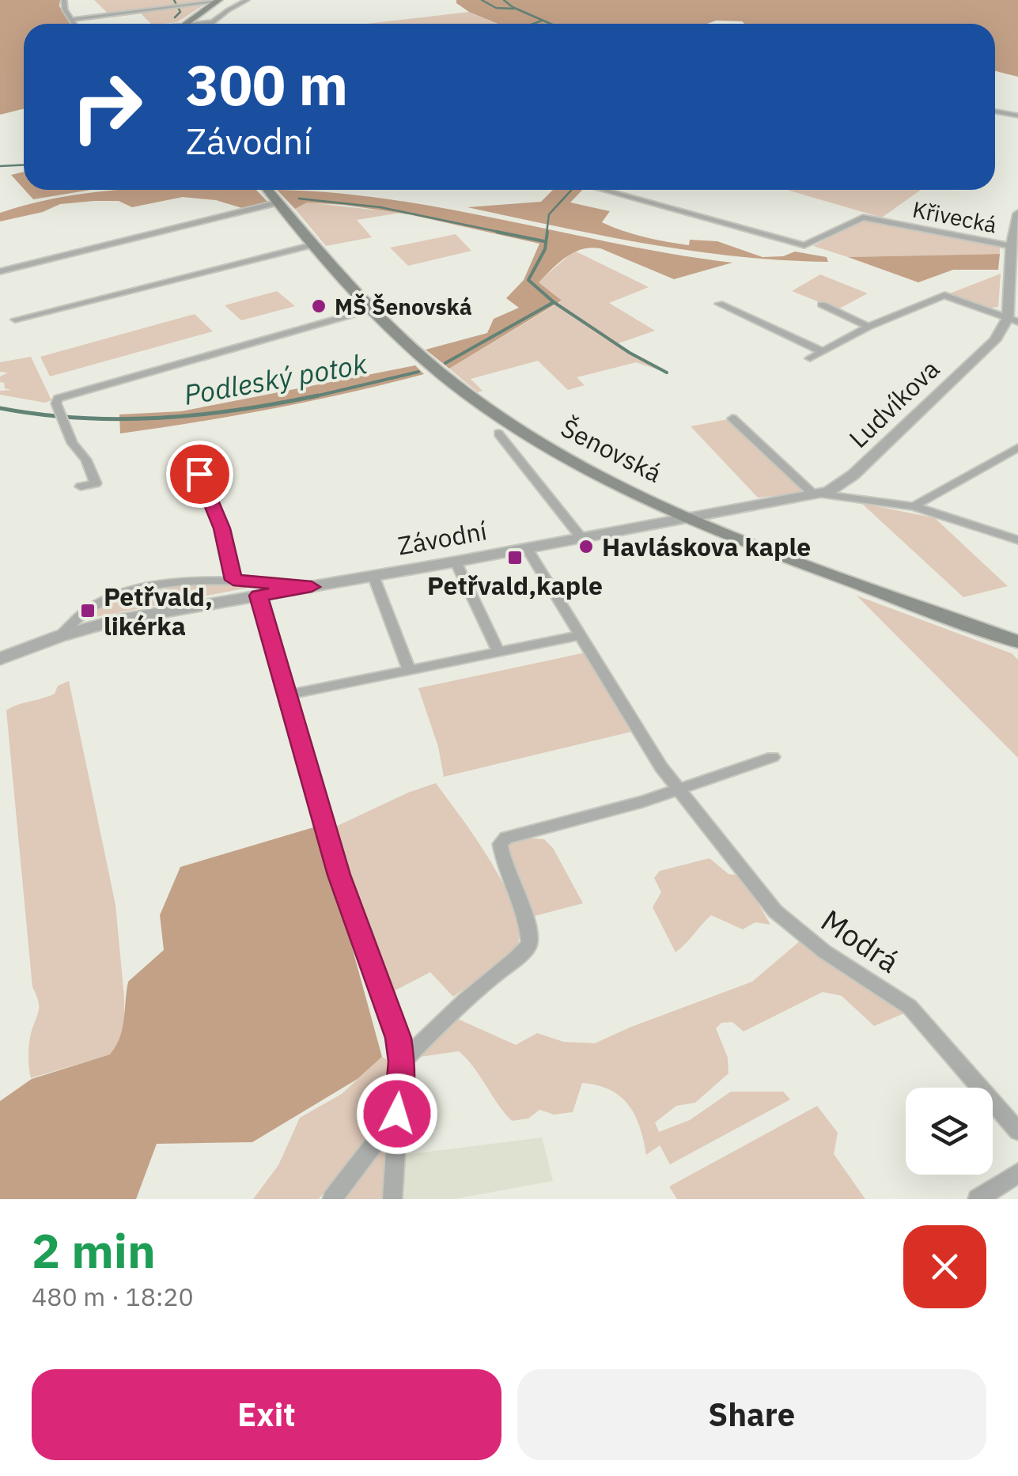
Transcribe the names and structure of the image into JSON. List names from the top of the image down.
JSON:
{
  "streets": {
    "main road": ["Šenovská"],
    "street": [
      "Křivecká",
      "Ludvíkova",
      "Závodní",
      "Modrá"
    ]
  },
  "crossings": [
    ["Ludvíkova", "Šenovská"],
    ["Ludvíkova", "Závodní"],
    ["Šenovská", "Závodní"],
    ["Závodní", "Modrá"]
  ],
  "water": ["Podleský potok"],
  "places": {
    "other": ["MŠ Šenovská", "Havláskova kaple"],
    "transit": ["Petřvald,kaple", "Petřvald, likérka"]
  },
  "page": {
    "turn": ["300 m", "Závodní"],
    "heading": ["2 min", "480 m · 18:20"],
    "buttons": ["Exit", "Share"]
  }
}
